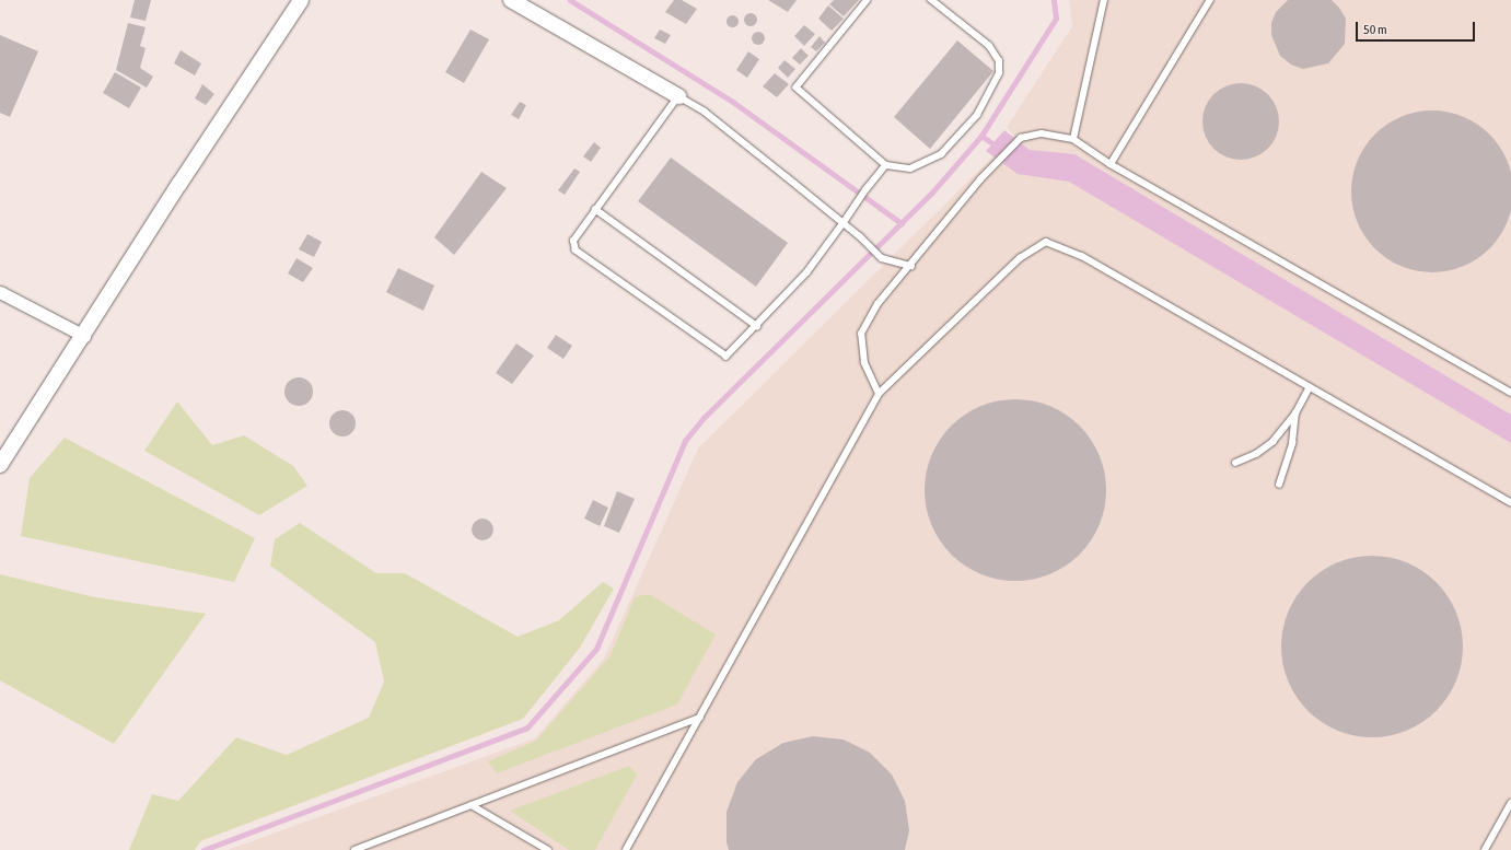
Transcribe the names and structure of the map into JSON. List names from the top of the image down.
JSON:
{
  "scale_bar": "50 m"
}
